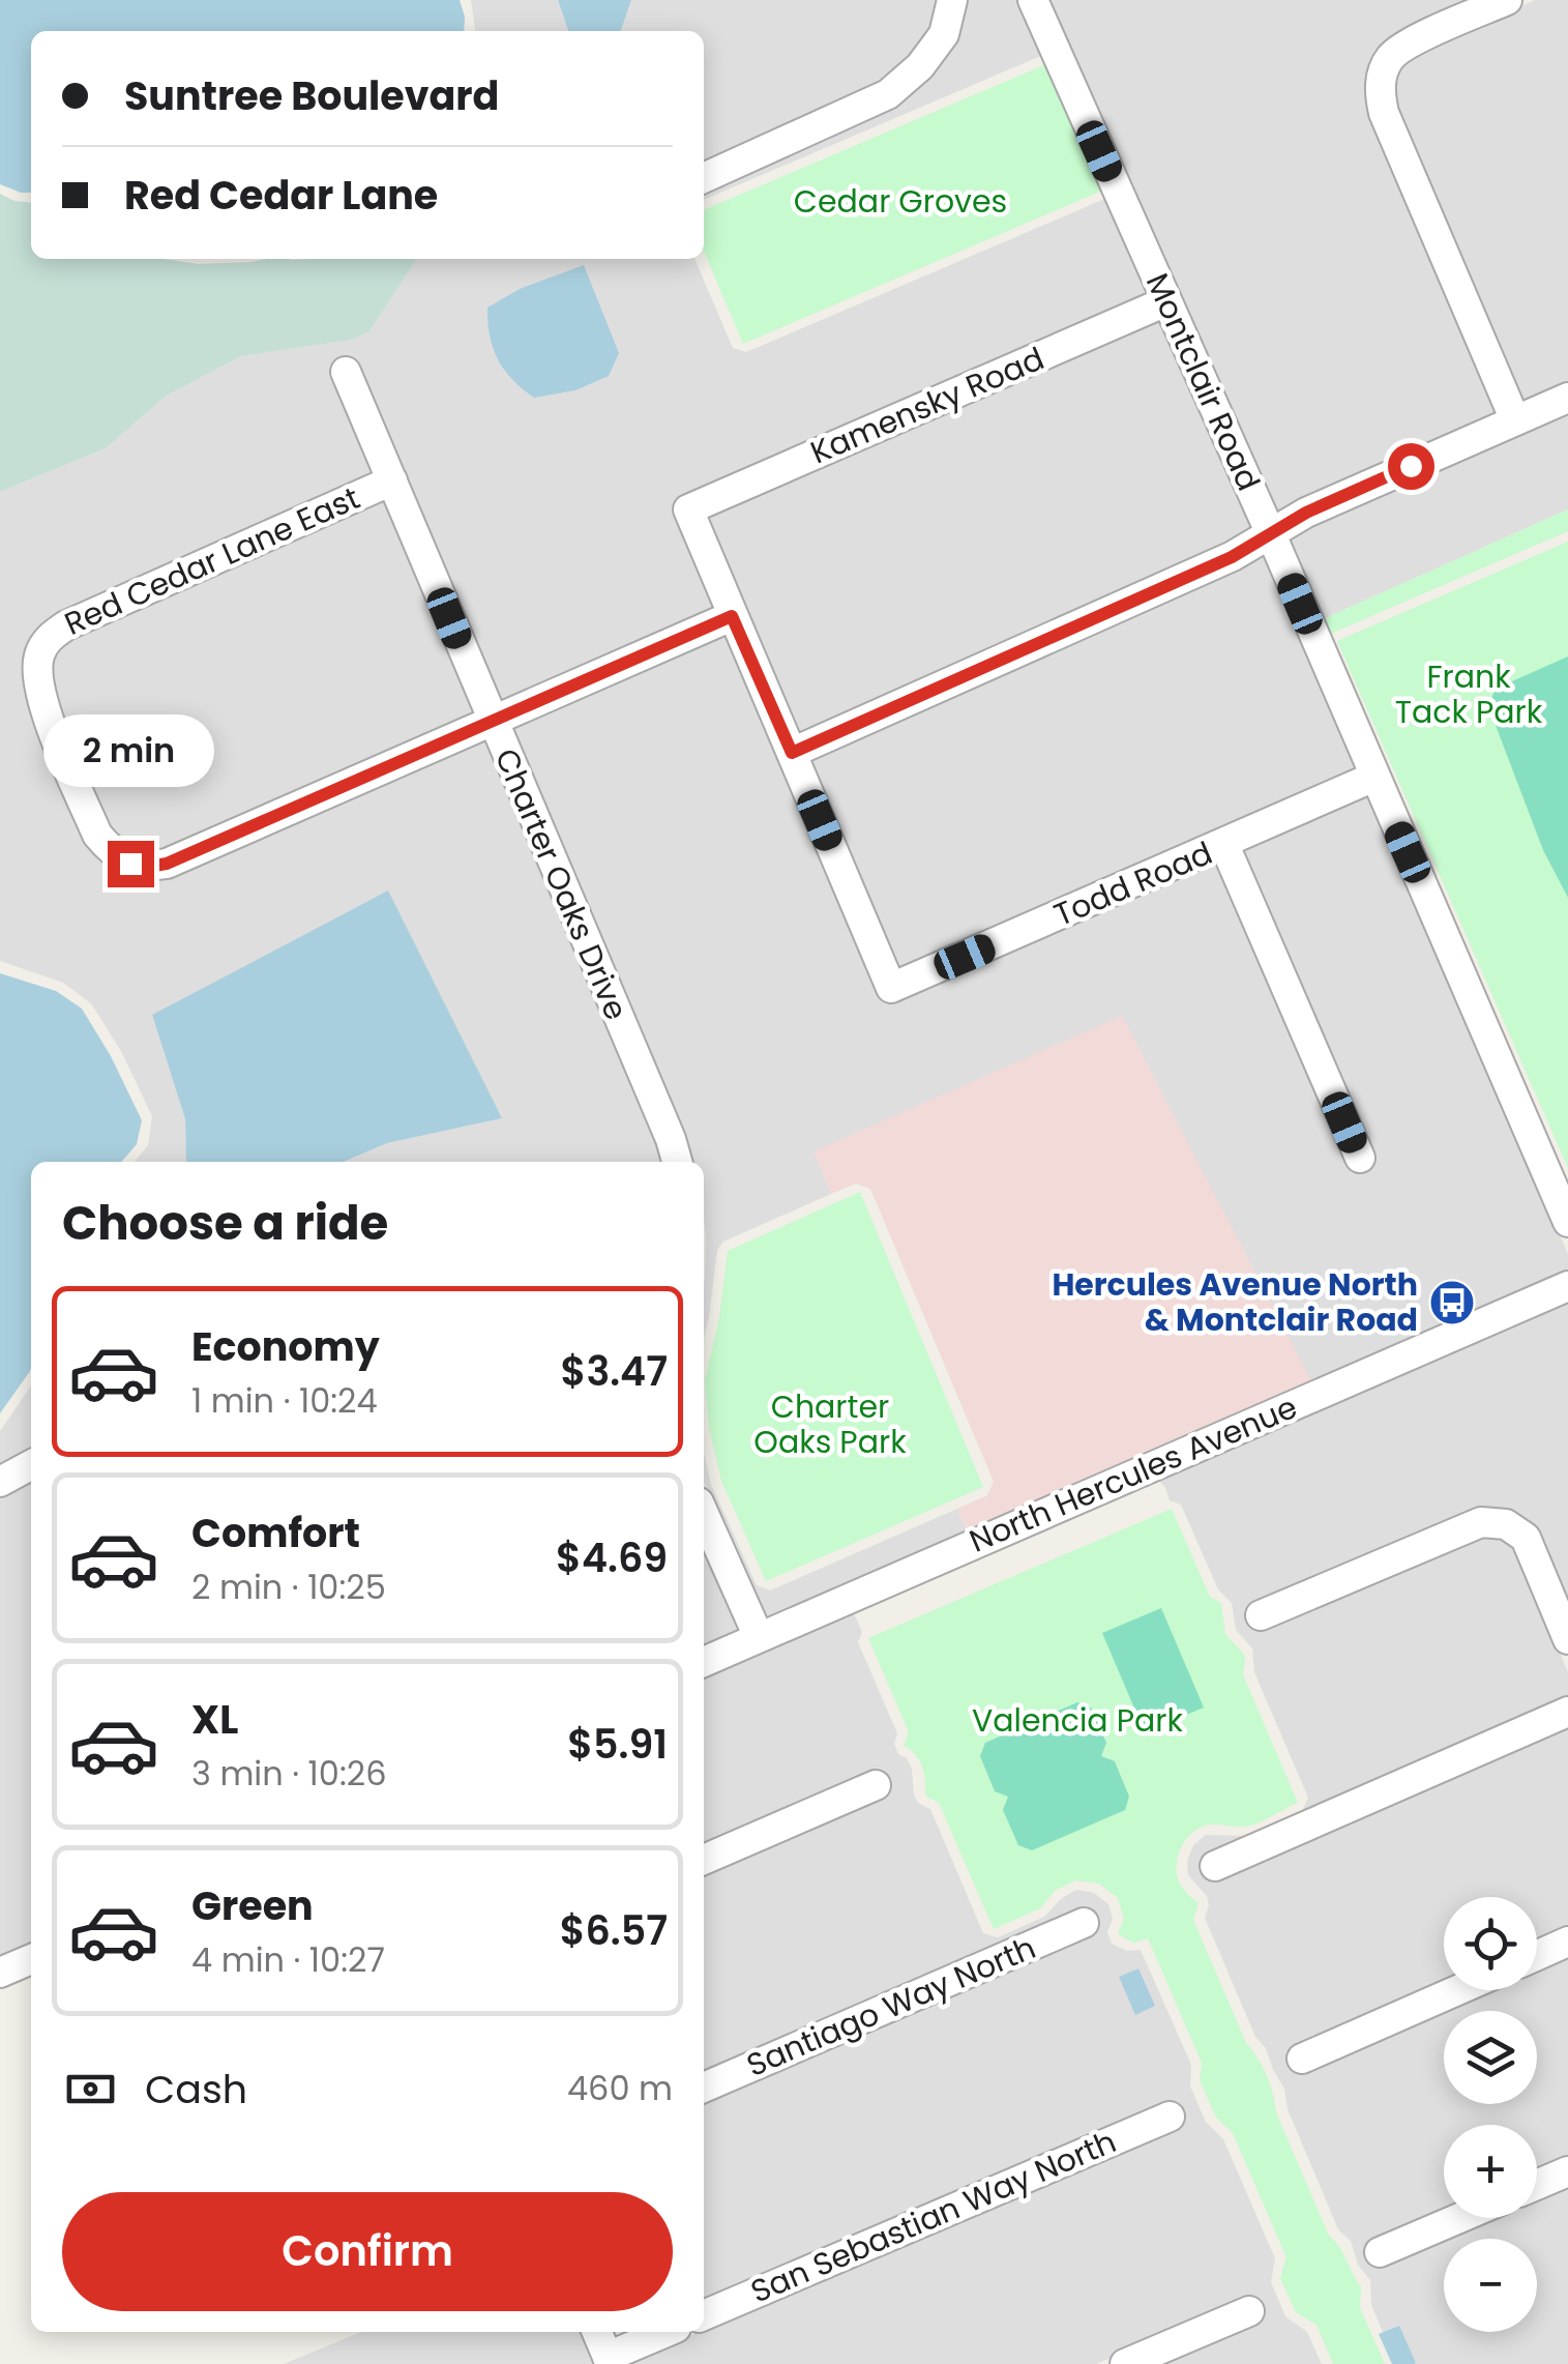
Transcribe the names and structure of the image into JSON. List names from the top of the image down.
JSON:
{
  "streets": {
    "street": [
      "Montclair Road",
      "Kamensky Road",
      "Red Cedar Lane East",
      "Charter Oaks Drive",
      "Todd Road",
      "North Hercules Avenue",
      "Santiago Way North",
      "San Sebastian Way North"
    ]
  },
  "crossings": [
    ["Montclair Road", "Kamensky Road"],
    ["Montclair Road", "Todd Road"],
    ["Red Cedar Lane East", "Charter Oaks Drive"]
  ],
  "parks": [
    "Cedar Groves",
    "Frank Tack Park",
    "Charter Oaks Park",
    "Valencia Park"
  ],
  "places": {
    "bus stop": ["Hercules Avenue North & Montclair Road"]
  },
  "page": {
    "banner": ["Suntree Boulevard", "Red Cedar Lane"],
    "bubble": "2 min",
    "heading": "Choose a ride",
    "list": [
      {
        "name": "Economy",
        "note": "1 min · 10:24",
        "value": "$3.47"
      },
      {
        "name": "Comfort",
        "note": "2 min · 10:25",
        "value": "$4.69"
      },
      {
        "name": "XL",
        "note": "3 min · 10:26",
        "value": "$5.91"
      },
      {
        "name": "Green",
        "note": "4 min · 10:27",
        "value": "$6.57"
      }
    ],
    "map_buttons": ["+", "−"],
    "pay": ["Cash", "460 m"],
    "buttons": "Confirm"
  }
}
